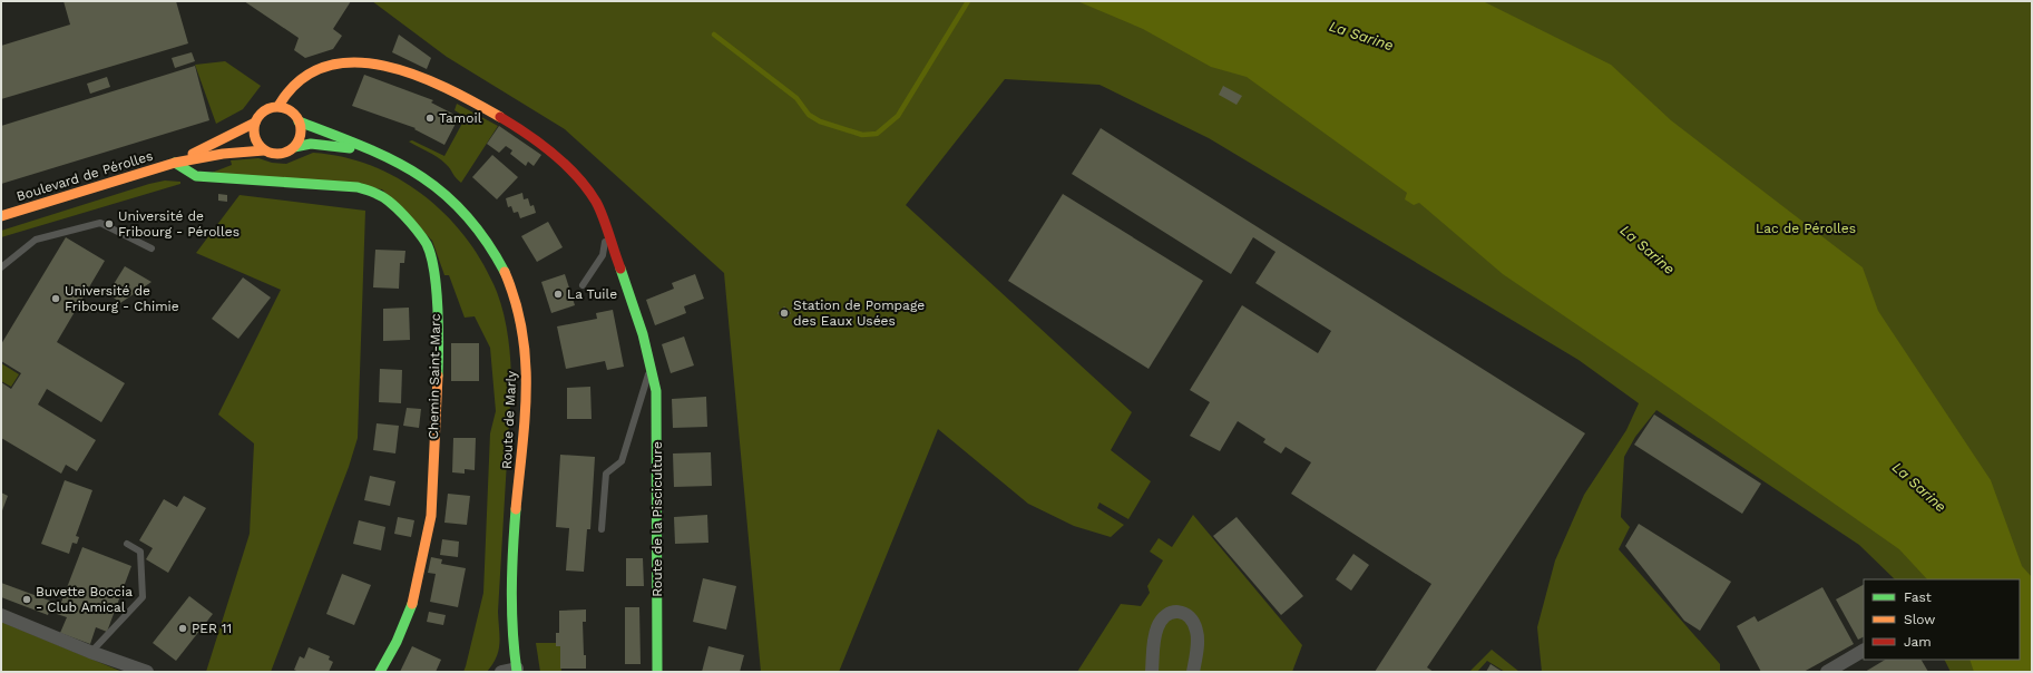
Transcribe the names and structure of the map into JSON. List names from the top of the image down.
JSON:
{
  "streets": {
    "street": [
      "Boulevard de Pérolles",
      "Chemin Saint-Marc",
      "Route de Marly",
      "Route de la Pisciculture"
    ]
  },
  "crossings": [
    ["Boulevard de Pérolles", "Chemin Saint-Marc"],
    ["Route de Marly", "Route de la Pisciculture"]
  ],
  "water": ["La Sarine"],
  "parks": ["Lac de Pérolles"],
  "places": [
    "Tamoil",
    "Université de Fribourg - Pérolles",
    "La Tuile",
    "Université de Fribourg - Chimie",
    "Station de Pompage des Eaux Usées",
    "Buvette Boccia - Club Amical",
    "PER 11"
  ],
  "legend": ["Fast", "Slow", "Jam"]
}
